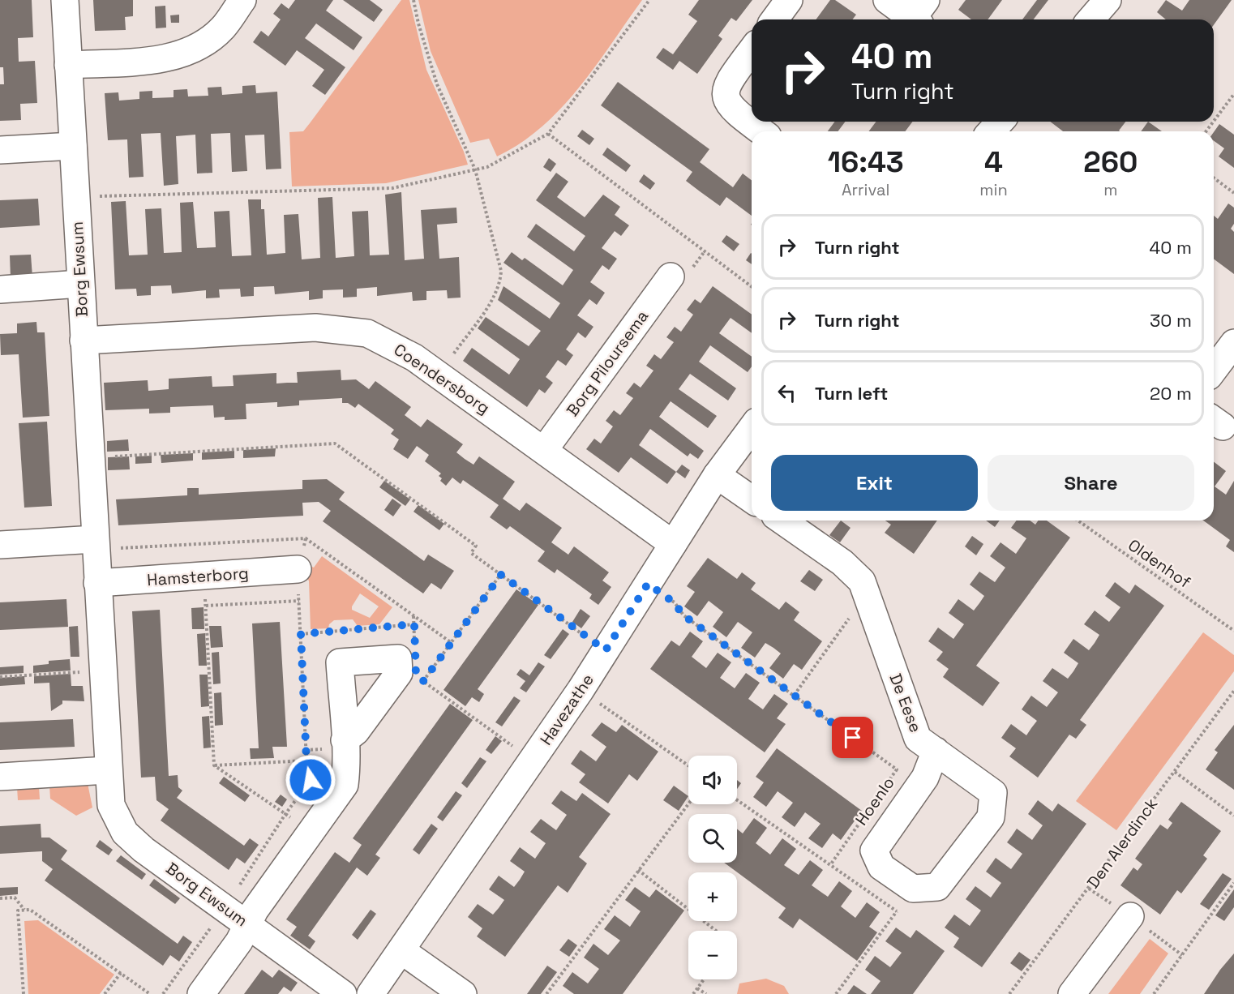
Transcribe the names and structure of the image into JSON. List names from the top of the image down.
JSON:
{
  "streets": {
    "street": [
      "Borg Ewsum",
      "Borg Piloursema",
      "Coendersborg",
      "Hamsterborg",
      "De Eese",
      "Havezathe",
      "Hoenlo"
    ],
    "path": ["Oldenhof", "Den Alerdinck"]
  },
  "crossings": [
    ["Borg Ewsum", "Coendersborg"],
    ["Borg Ewsum", "Hamsterborg"],
    ["Borg Piloursema", "Coendersborg"],
    ["Coendersborg", "Havezathe"],
    ["De Eese", "Hoenlo"]
  ],
  "page": {
    "turn": ["40 m", "Turn right"],
    "eta": [
      "16:43",
      "Arrival",
      "4",
      "min",
      "260",
      "m"
    ],
    "list": [
      {
        "name": "Turn right",
        "value": "40 m"
      },
      {
        "name": "Turn right",
        "value": "30 m"
      },
      {
        "name": "Turn left",
        "value": "20 m"
      }
    ],
    "buttons": ["Exit", "Share"],
    "map_buttons": ["+", "−"]
  }
}
